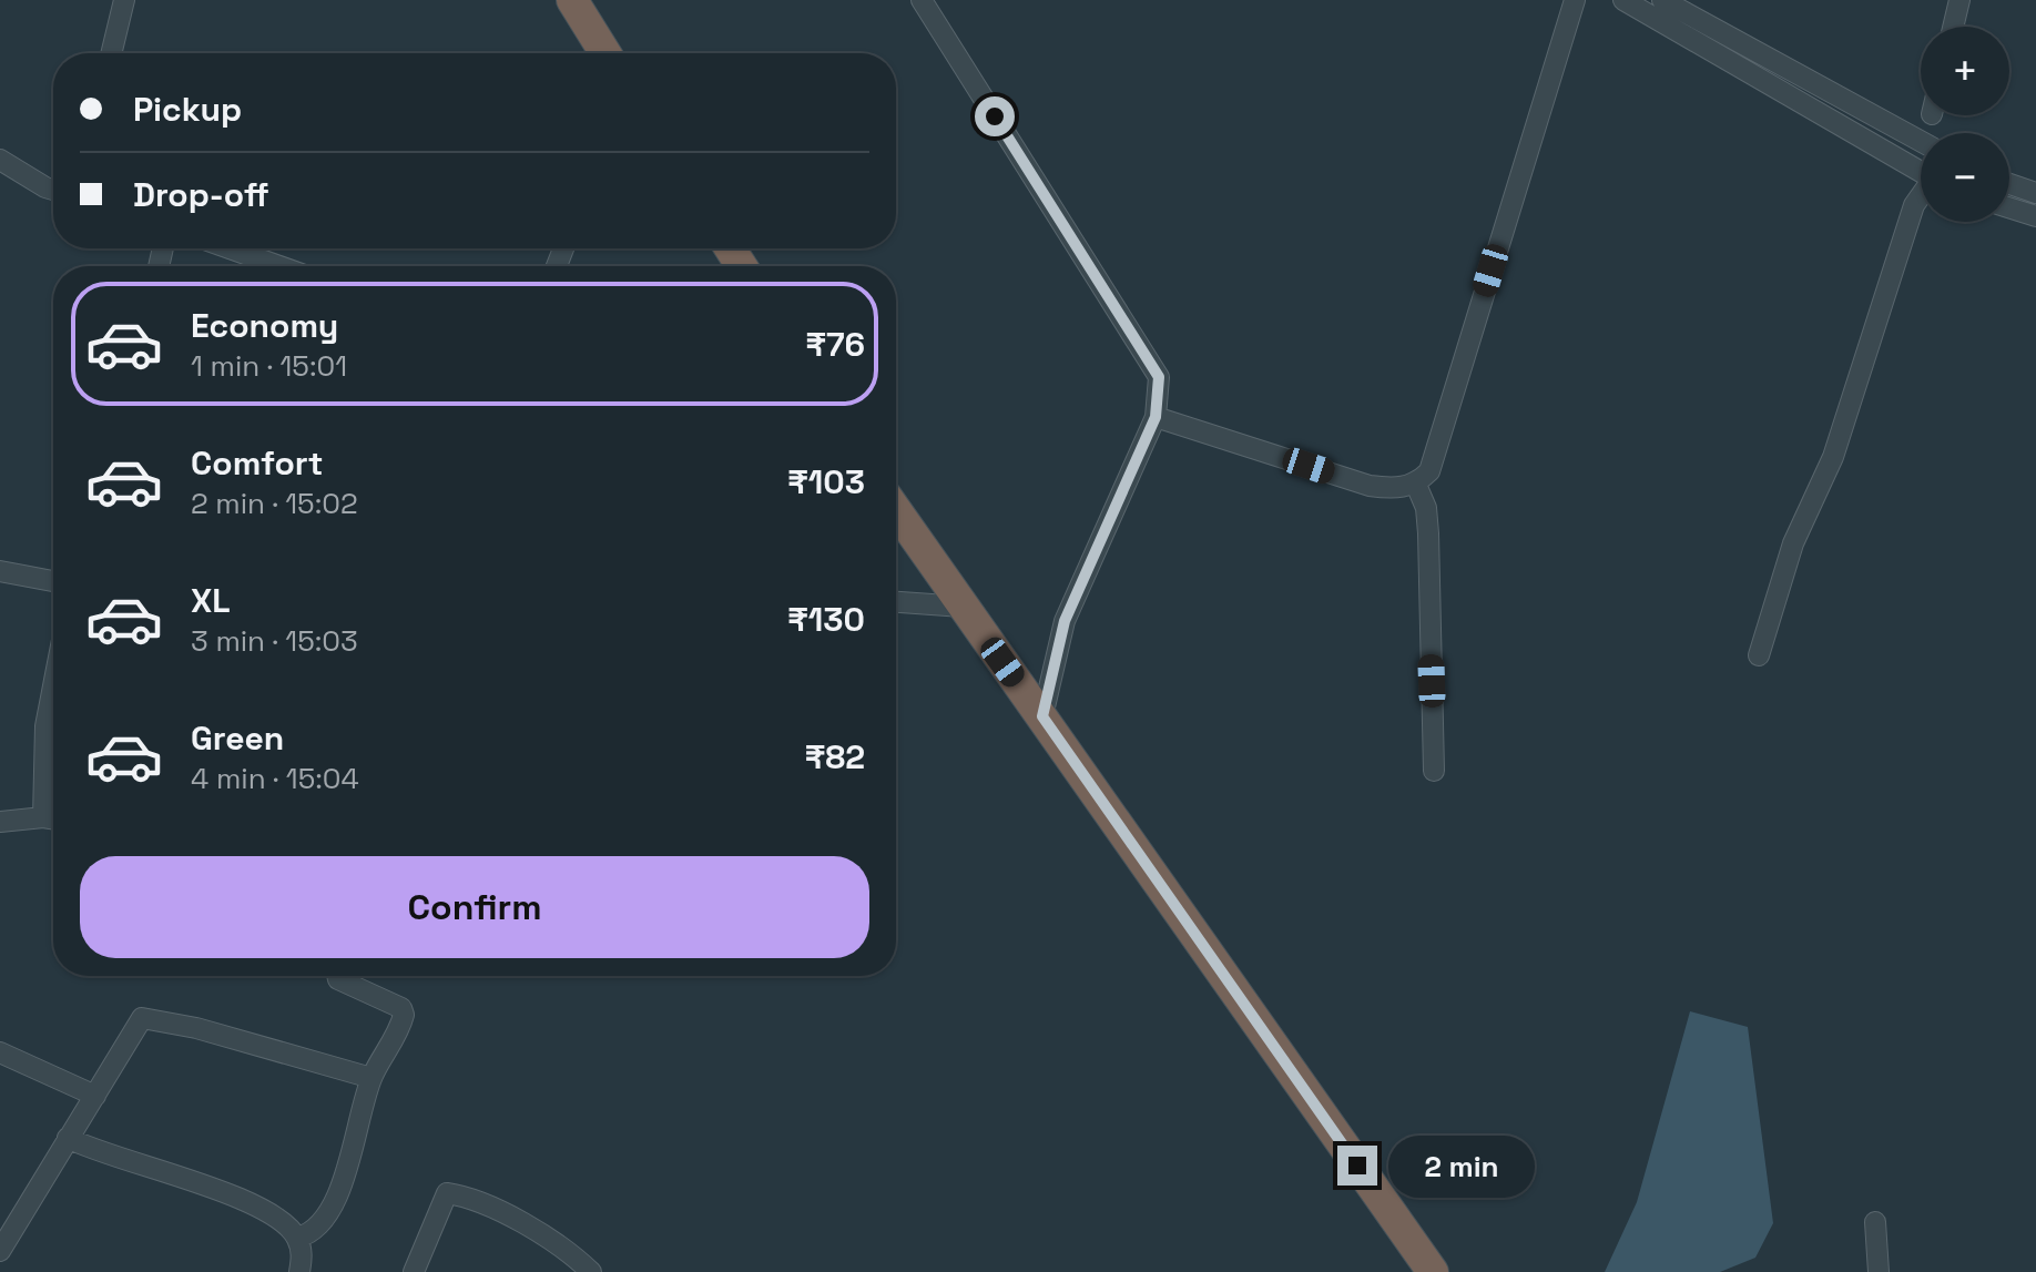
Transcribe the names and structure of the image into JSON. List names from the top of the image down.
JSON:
{
  "page": {
    "map_buttons": ["+", "−"],
    "banner": ["Pickup", "Drop-off"],
    "list": [
      {
        "name": "Economy",
        "note": "1 min · 15:01",
        "value": "₹76"
      },
      {
        "name": "Comfort",
        "note": "2 min · 15:02",
        "value": "₹103"
      },
      {
        "name": "XL",
        "note": "3 min · 15:03",
        "value": "₹130"
      },
      {
        "name": "Green",
        "note": "4 min · 15:04",
        "value": "₹82"
      }
    ],
    "buttons": "Confirm",
    "bubble": "2 min"
  }
}
